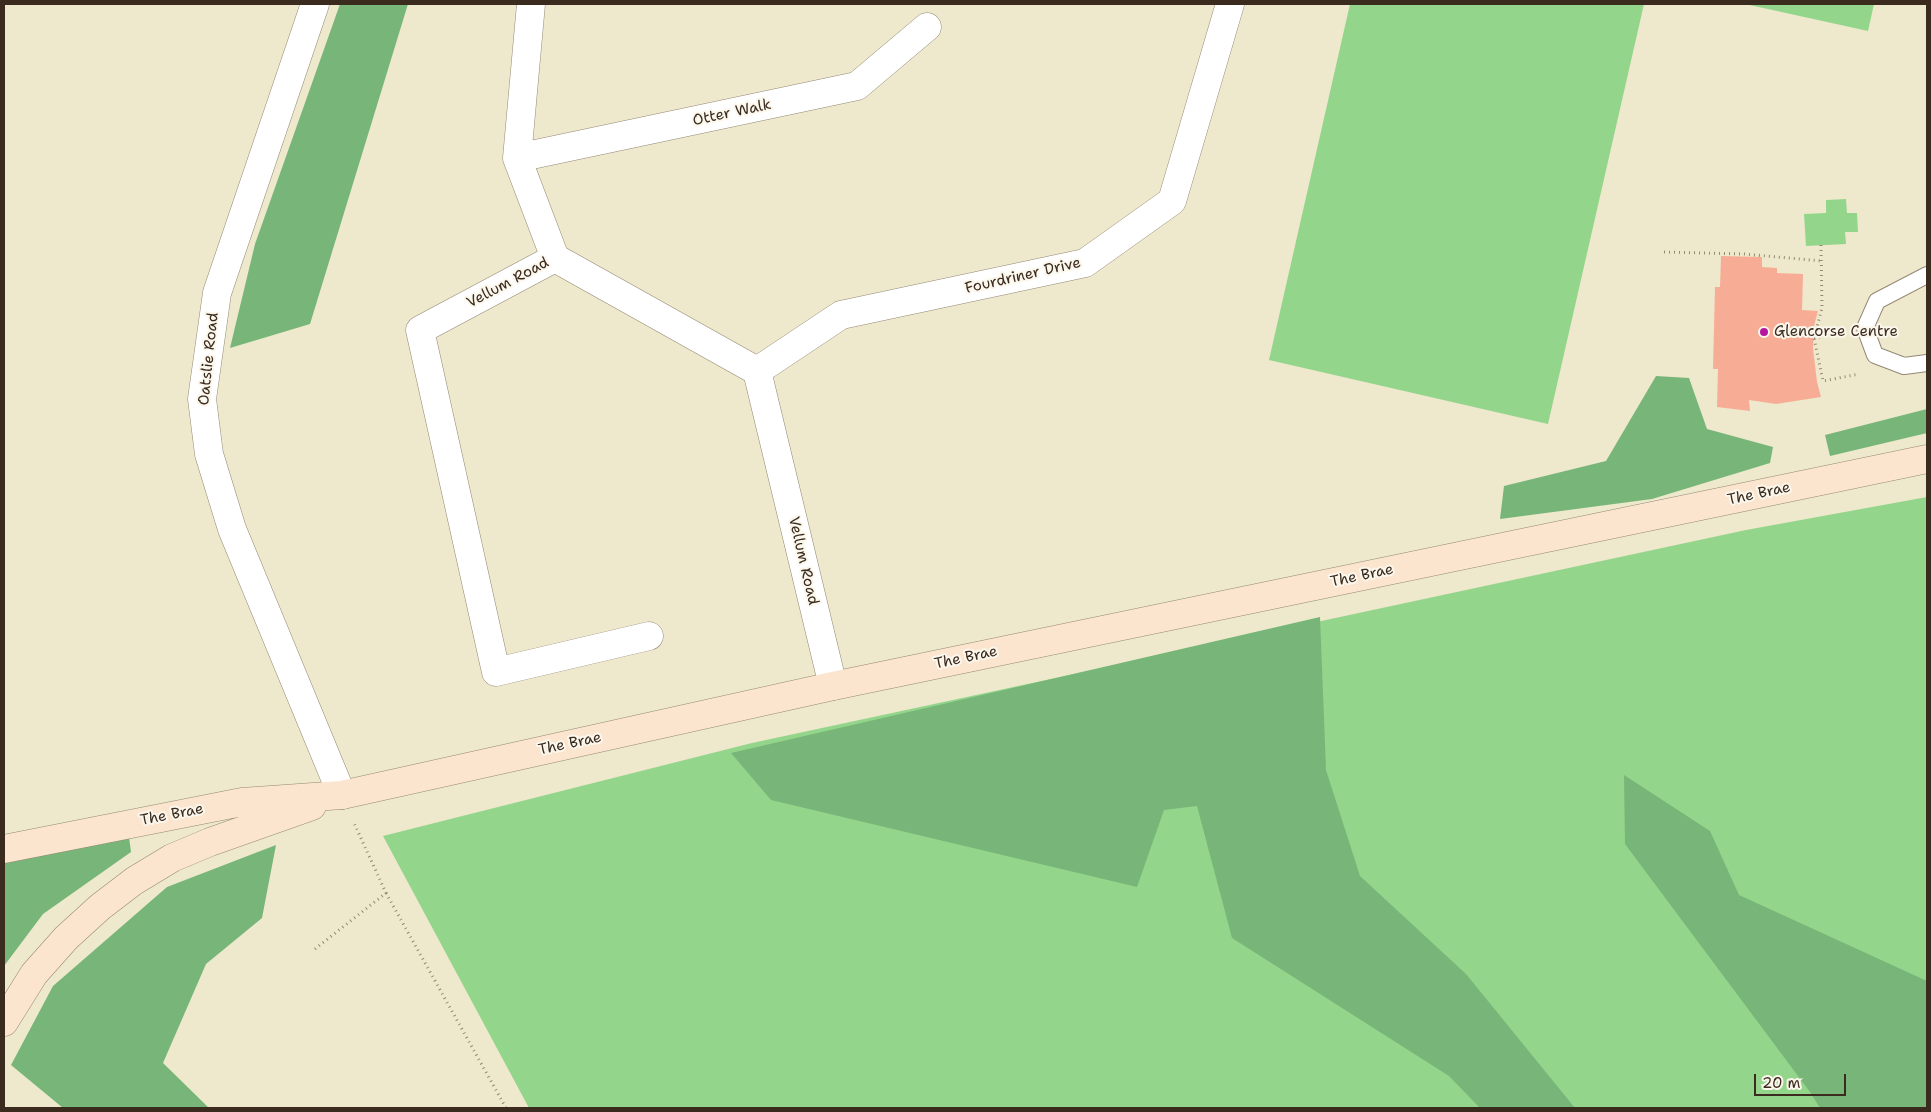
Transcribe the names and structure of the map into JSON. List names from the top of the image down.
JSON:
{
  "streets": {
    "main road": ["The Brae"],
    "street": [
      "Otter Walk",
      "Fourdriner Drive",
      "Vellum Road",
      "Oatslie Road"
    ]
  },
  "crossings": [
    ["Fourdriner Drive", "Vellum Road"],
    ["Vellum Road", "The Brae"],
    ["Oatslie Road", "The Brae"]
  ],
  "places": ["Glencorse Centre"],
  "scale_bar": "20 m"
}
